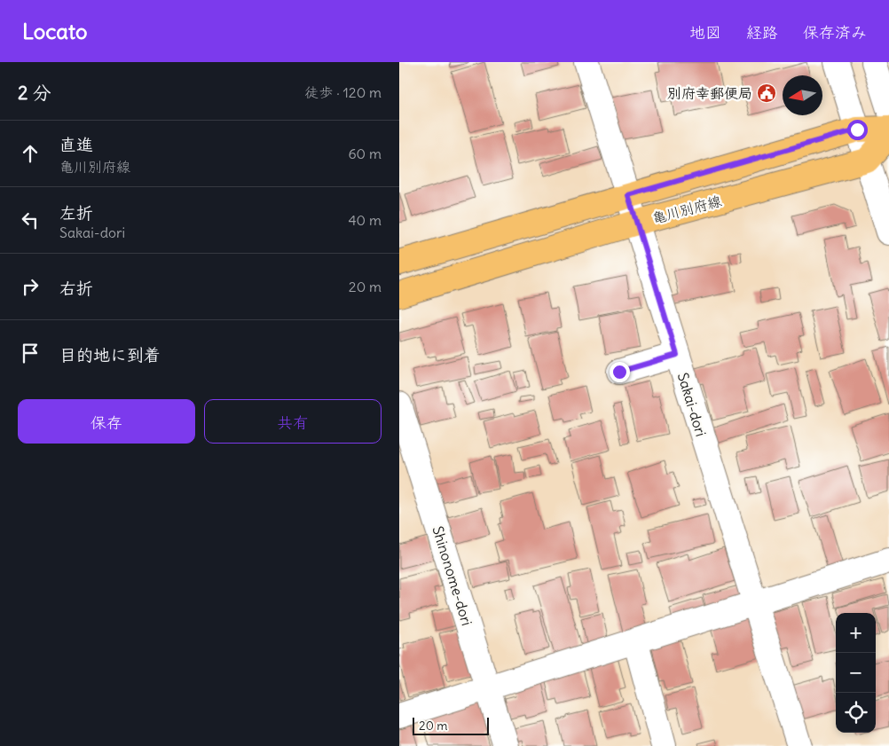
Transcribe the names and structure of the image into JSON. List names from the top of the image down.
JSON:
{
  "streets": {
    "main road": ["亀川別府線"],
    "street": ["Sakai-dori", "Shinonome-dori"]
  },
  "crossings": [
    ["亀川別府線", "Sakai-dori"]
  ],
  "places": {
    "public building": ["別府幸郵便局"]
  },
  "scale_bar": "20 m",
  "north": "left",
  "page": {
    "header": "Locato",
    "nav": ["地図", "経路", "保存済み"],
    "heading": ["2 分", "徒歩 · 120 m"],
    "list": [
      ["直進", "亀川別府線", "60 m"],
      ["左折", "Sakai-dori", "40 m"],
      ["右折", "20 m"],
      "目的地に到着"
    ],
    "buttons": ["保存", "共有"],
    "map_buttons": ["+", "−"],
    "scale": "20 m"
  }
}
